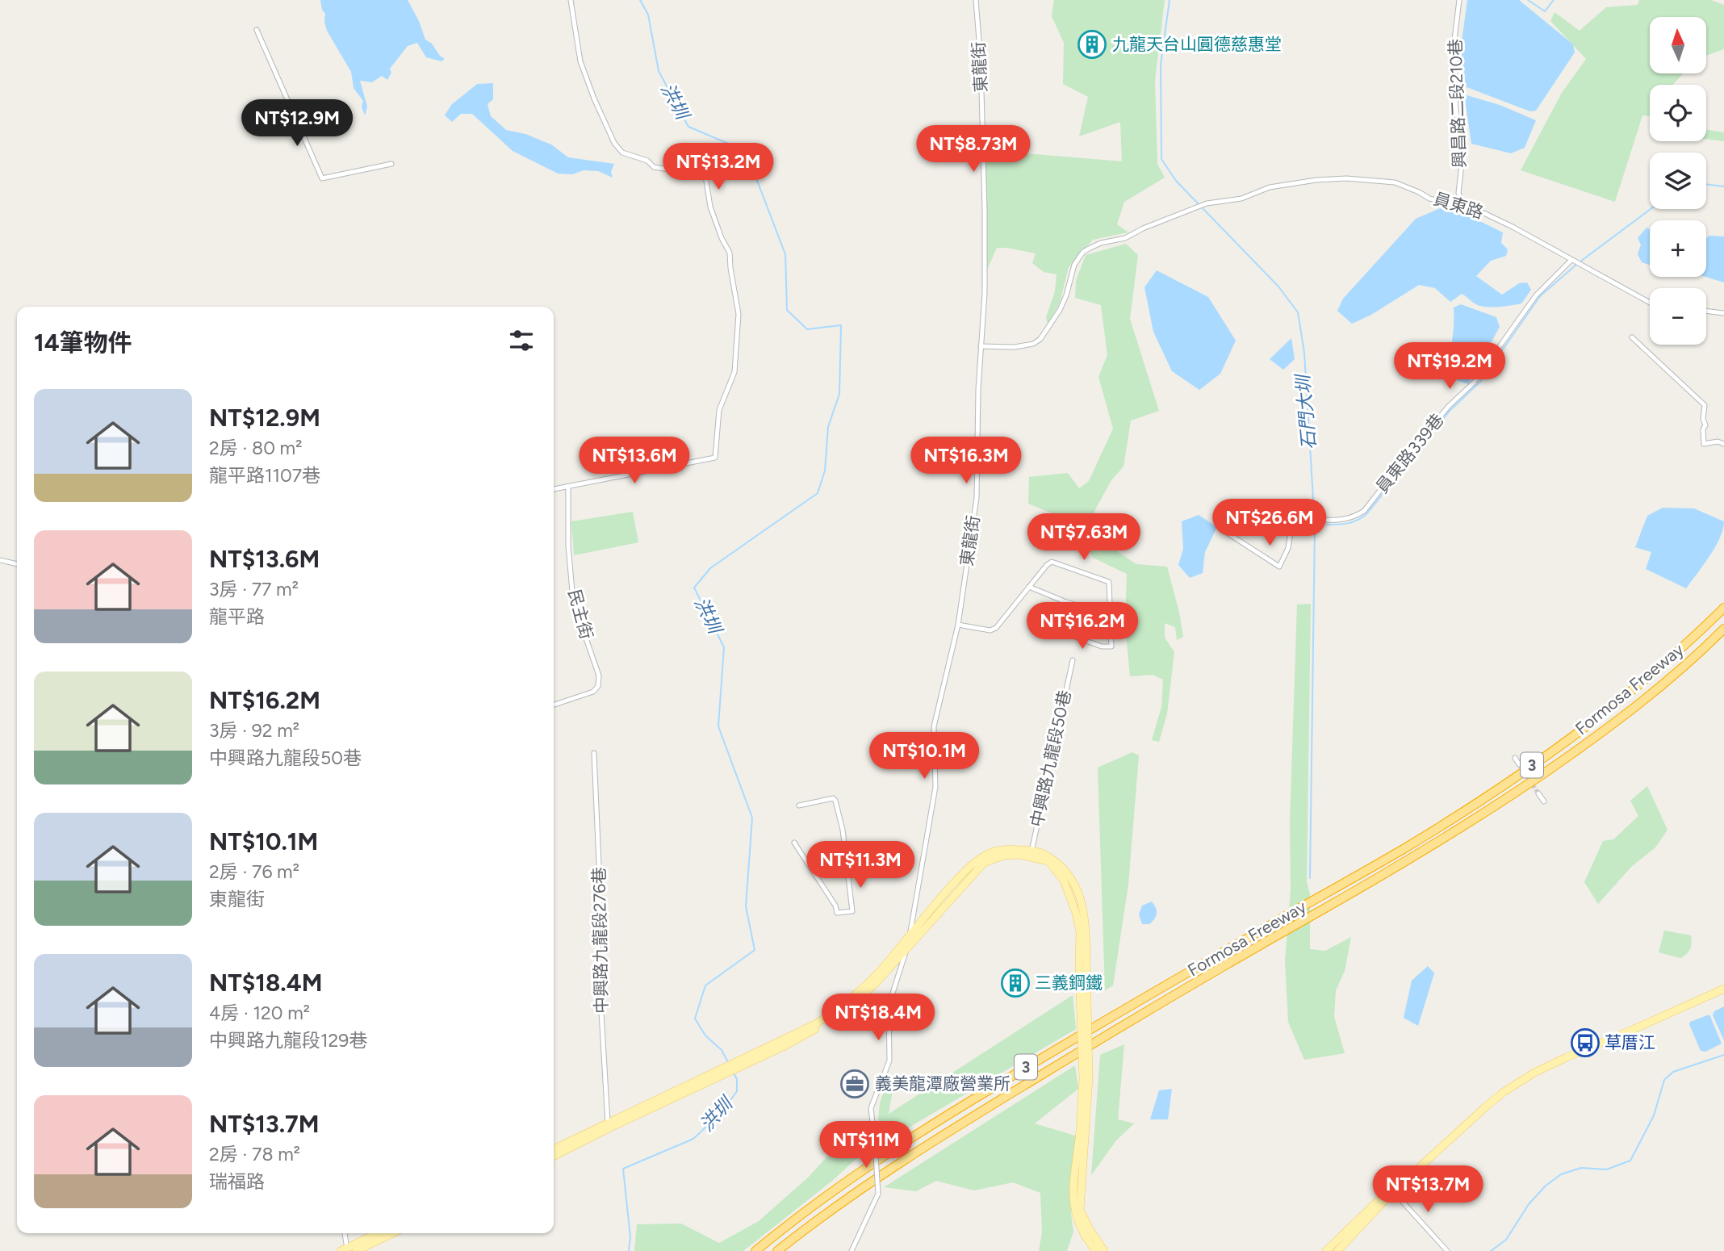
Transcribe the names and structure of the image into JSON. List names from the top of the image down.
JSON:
{
  "streets": {
    "highway": ["Formosa Freeway", "3"],
    "street": [
      "東龍街",
      "興昌路二段210巷",
      "員東路",
      "員東路339巷",
      "民主街",
      "中興路九龍段50巷",
      "中興路九龍段276巷"
    ]
  },
  "crossings": [
    ["東龍街", "員東路"],
    ["興昌路二段210巷", "員東路"],
    ["員東路", "員東路339巷"]
  ],
  "water": ["洪圳", "石門大圳"],
  "places": {
    "building": ["九龍天台山圓德慈惠堂", "三義鋼鐵"],
    "bus stop": ["草厝江"],
    "office": ["義美龍潭廠營業所"]
  },
  "north": "top",
  "page": {
    "map_buttons": ["+", "−"],
    "price": [
      "NT$12.9M",
      "NT$8.73M",
      "NT$13.2M",
      "NT$19.2M",
      "NT$13.6M",
      "NT$16.3M",
      "NT$26.6M",
      "NT$7.63M",
      "NT$16.2M",
      "NT$10.1M",
      "NT$11.3M",
      "NT$18.4M",
      "NT$11M",
      "NT$13.7M"
    ],
    "heading": "14筆物件",
    "list": [
      {
        "name": "NT$12.9M",
        "note": "2房 · 80 m² · 龍平路1107巷"
      },
      {
        "name": "NT$13.6M",
        "note": "3房 · 77 m² · 龍平路"
      },
      {
        "name": "NT$16.2M",
        "note": "3房 · 92 m² · 中興路九龍段50巷"
      },
      {
        "name": "NT$10.1M",
        "note": "2房 · 76 m² · 東龍街"
      },
      {
        "name": "NT$18.4M",
        "note": "4房 · 120 m² · 中興路九龍段129巷"
      },
      {
        "name": "NT$13.7M",
        "note": "2房 · 78 m² · 瑞福路"
      }
    ]
  }
}
